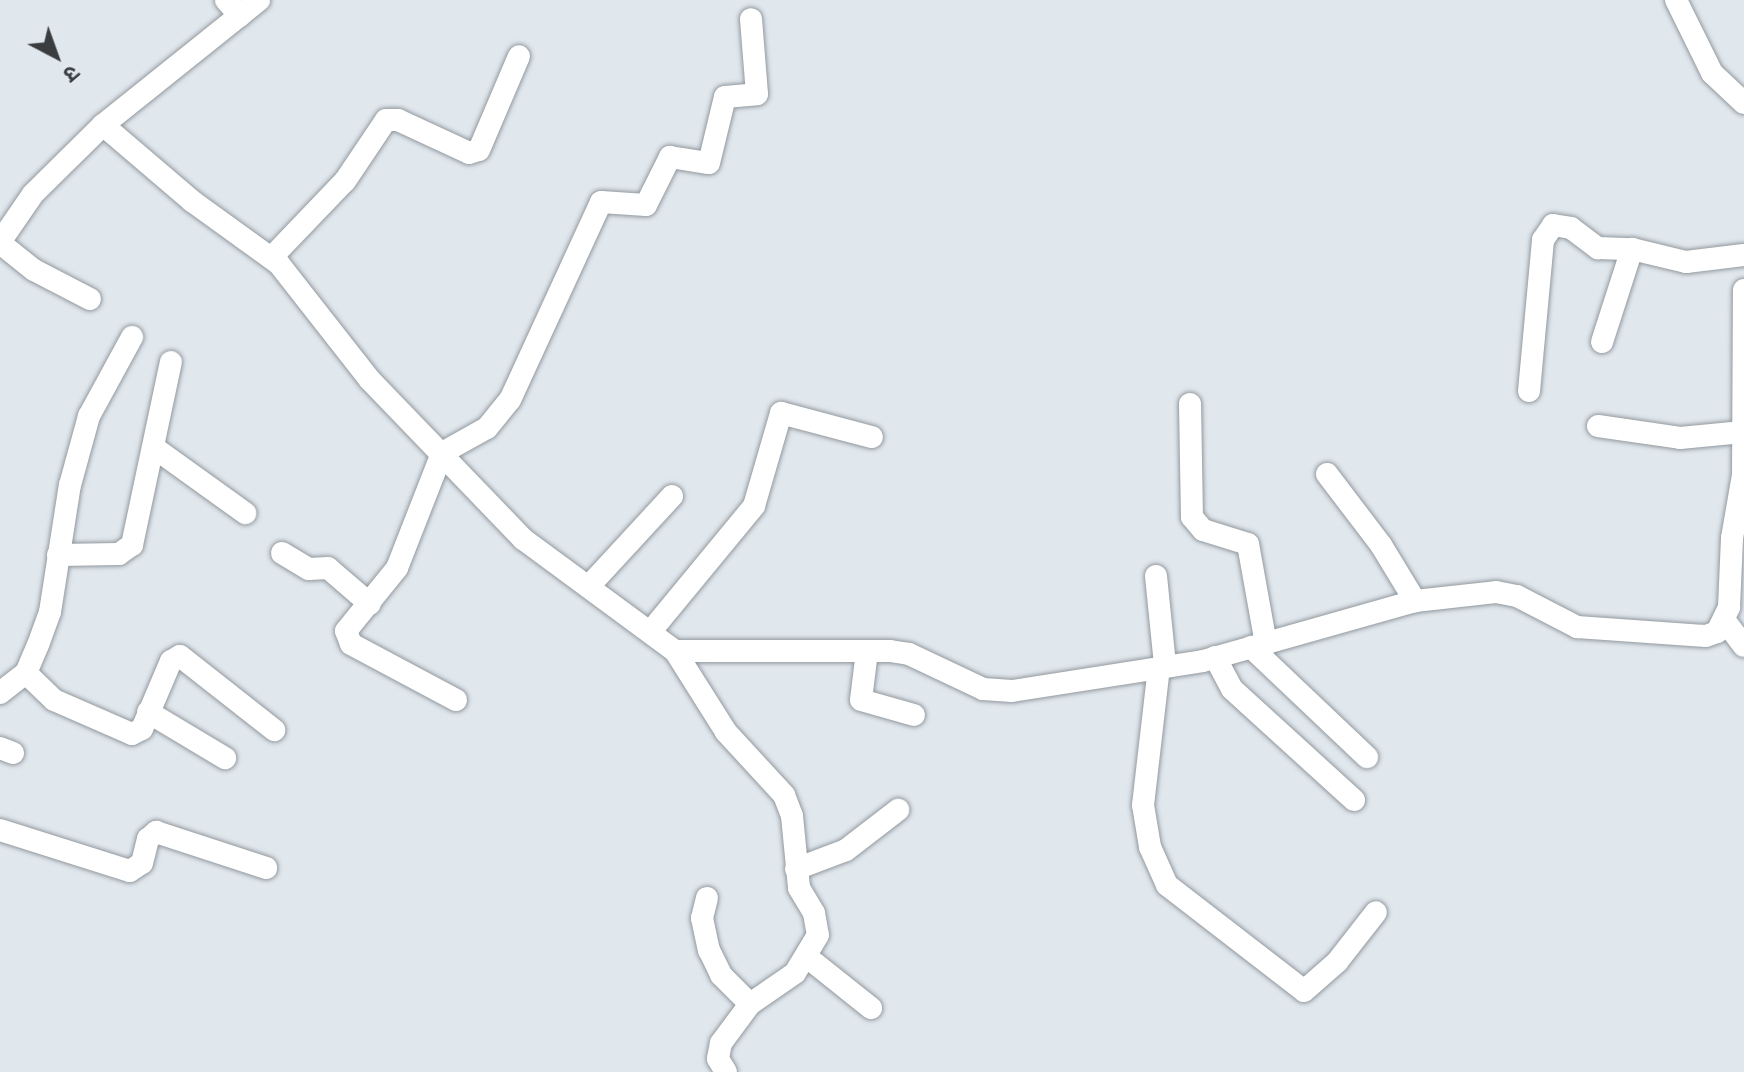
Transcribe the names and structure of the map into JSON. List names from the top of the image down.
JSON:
{
  "north": "bottom right"
}
